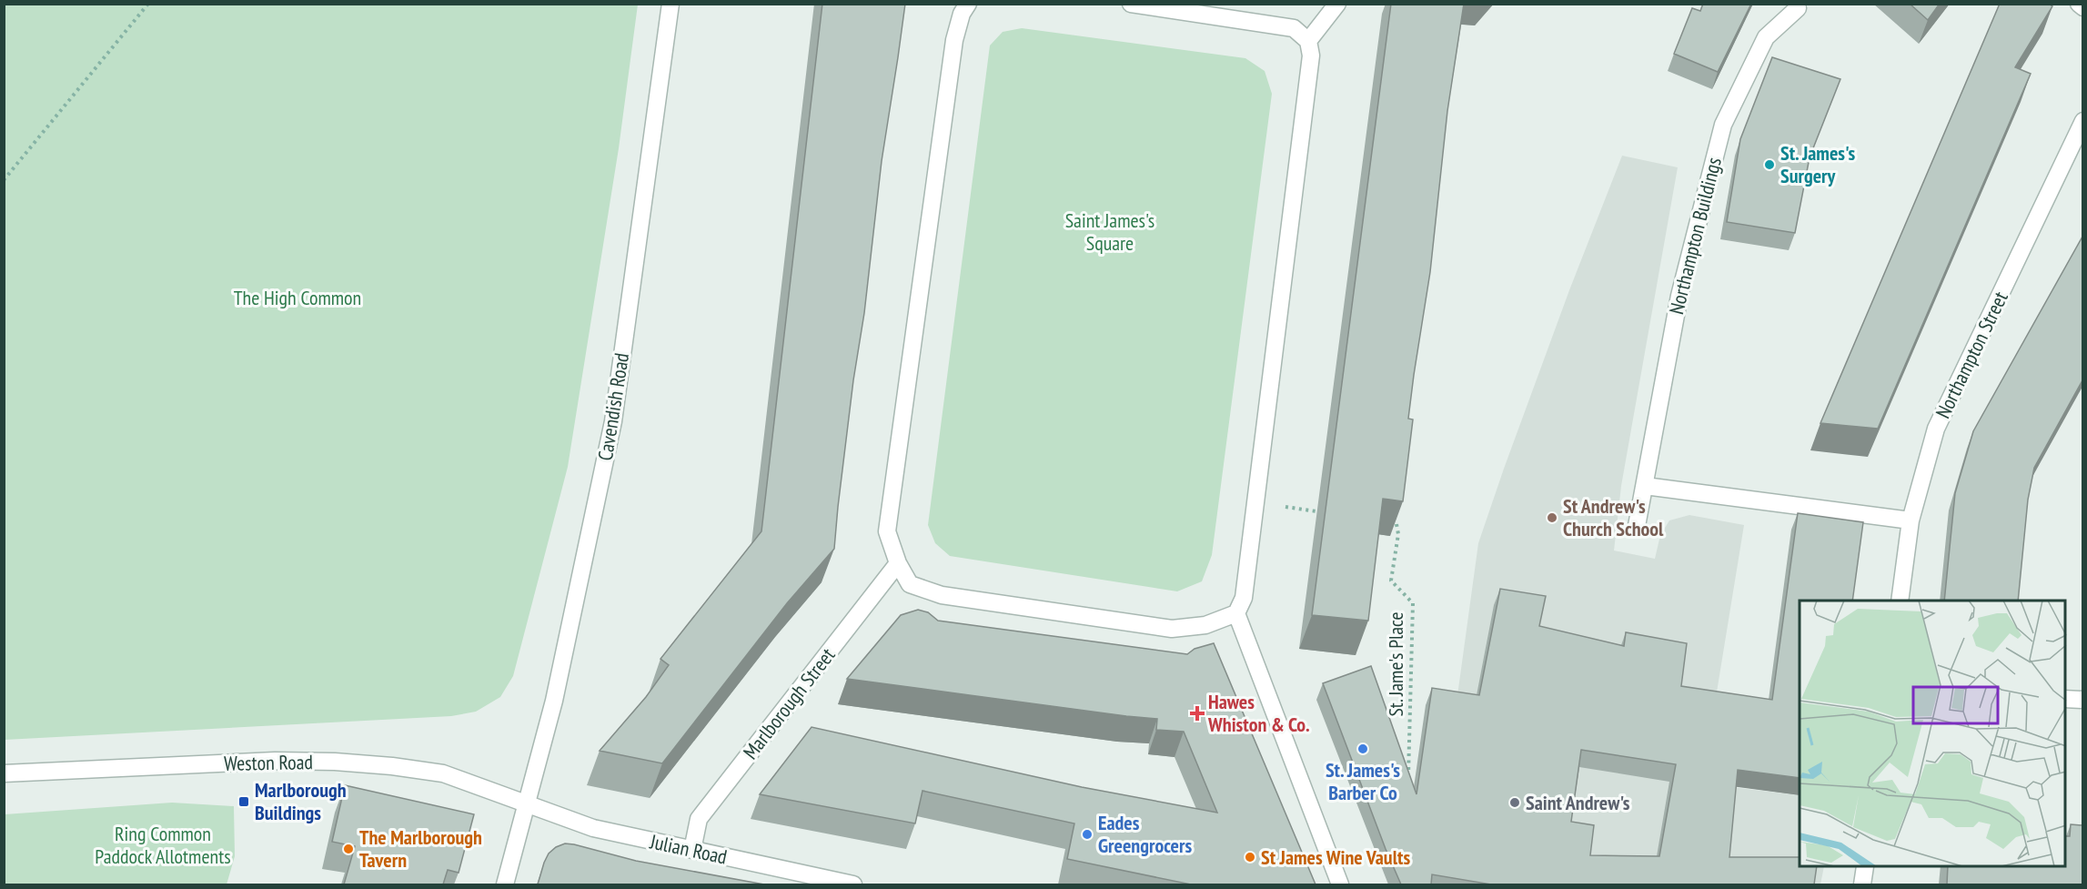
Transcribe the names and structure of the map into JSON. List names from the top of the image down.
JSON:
{
  "streets": {
    "street": [
      "Northampton Buildings",
      "Northampton Street",
      "Cavendish Road",
      "Marlborough Street",
      "Weston Road",
      "Julian Road"
    ],
    "path": ["St. Jame's Place"]
  },
  "crossings": [
    ["Cavendish Road", "Weston Road"],
    ["Cavendish Road", "Julian Road"],
    ["Marlborough Street", "Julian Road"],
    ["Weston Road", "Julian Road"]
  ],
  "parks": ["Saint James's Square", "The High Common", "Ring Common Paddock Allotments"],
  "places": {
    "other": [
      "St. James's Surgery",
      "St Andrew's Church School",
      "St. James's Barber Co",
      "Saint Andrew's",
      "Eades Greengrocers",
      "The Marlborough Tavern",
      "St James Wine Vaults"
    ],
    "health": ["Hawes Whiston & Co."],
    "transit": ["Marlborough Buildings"]
  }
}
